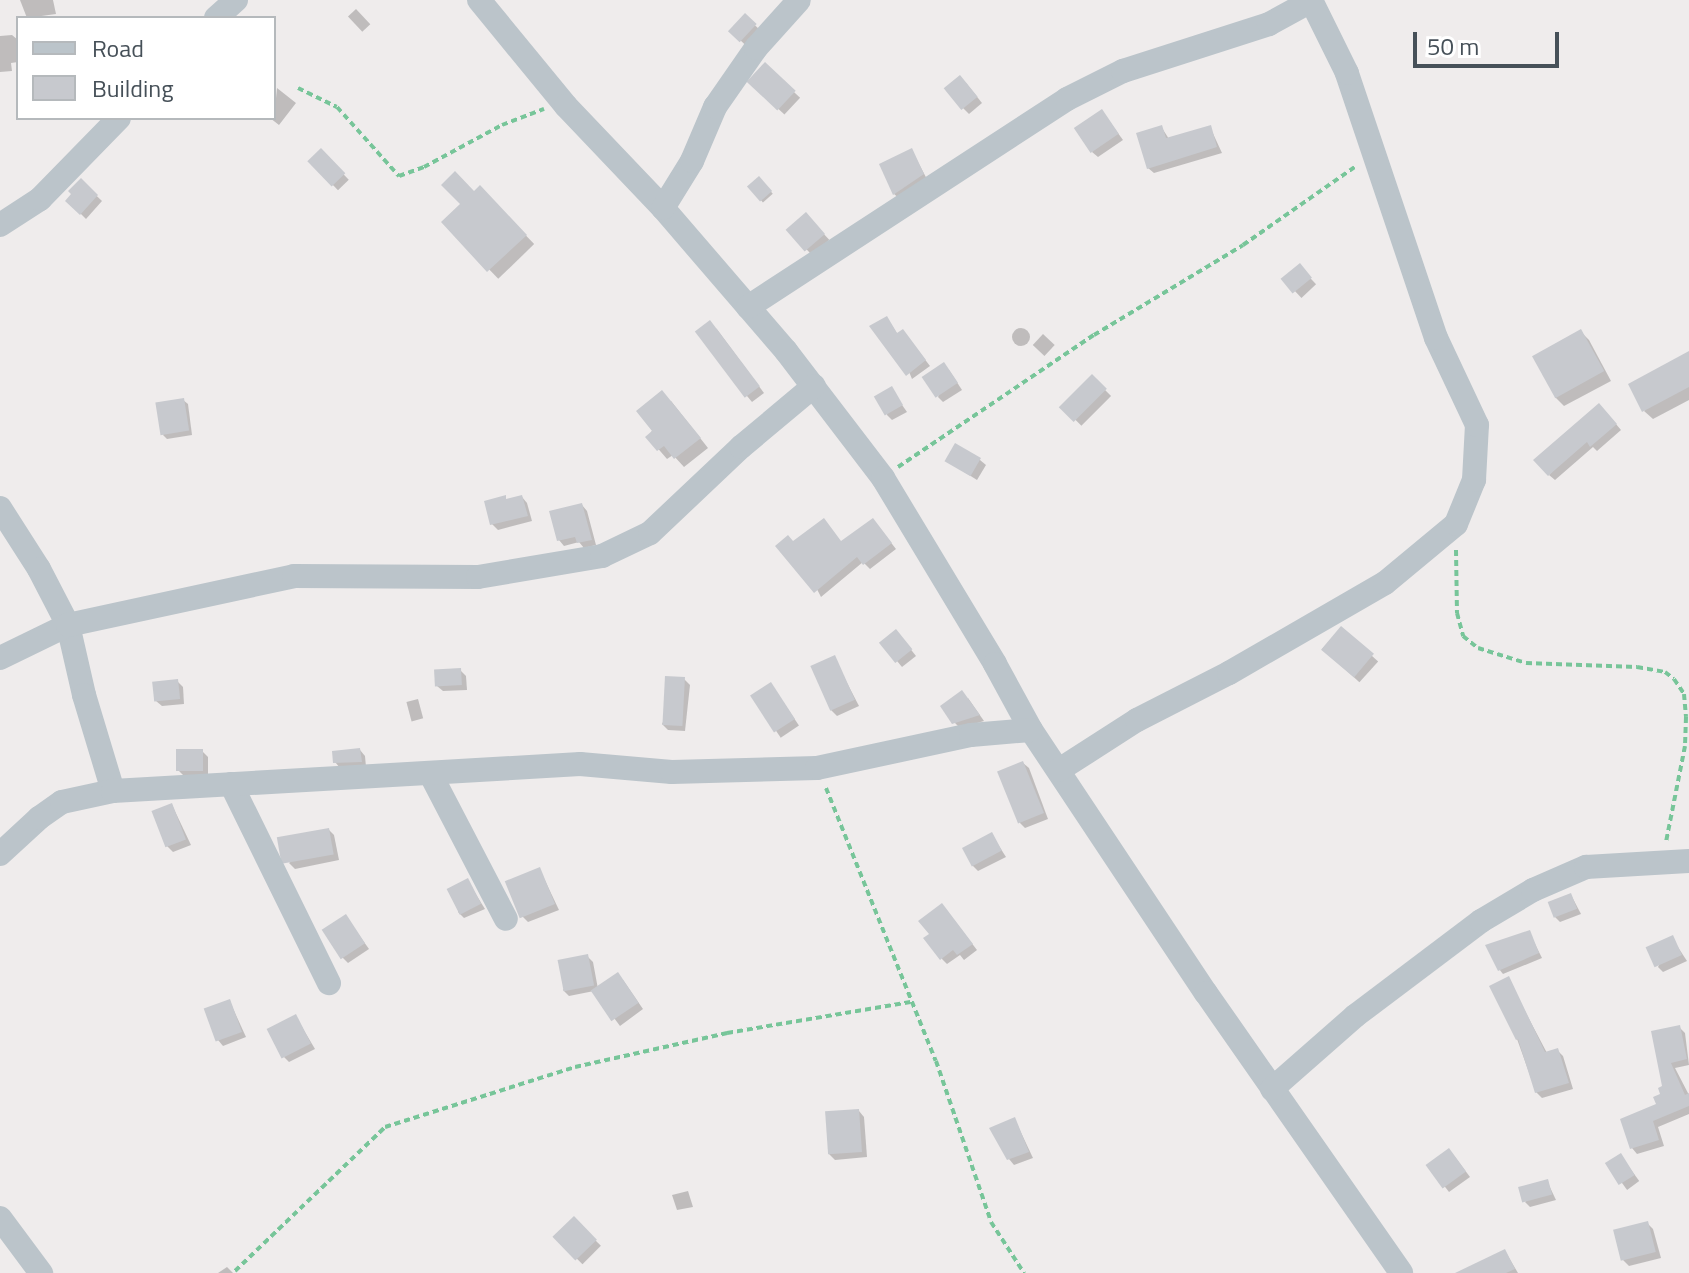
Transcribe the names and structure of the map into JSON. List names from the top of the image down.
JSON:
{
  "legend": ["Road", "Building"],
  "scale_bar": "50 m"
}
